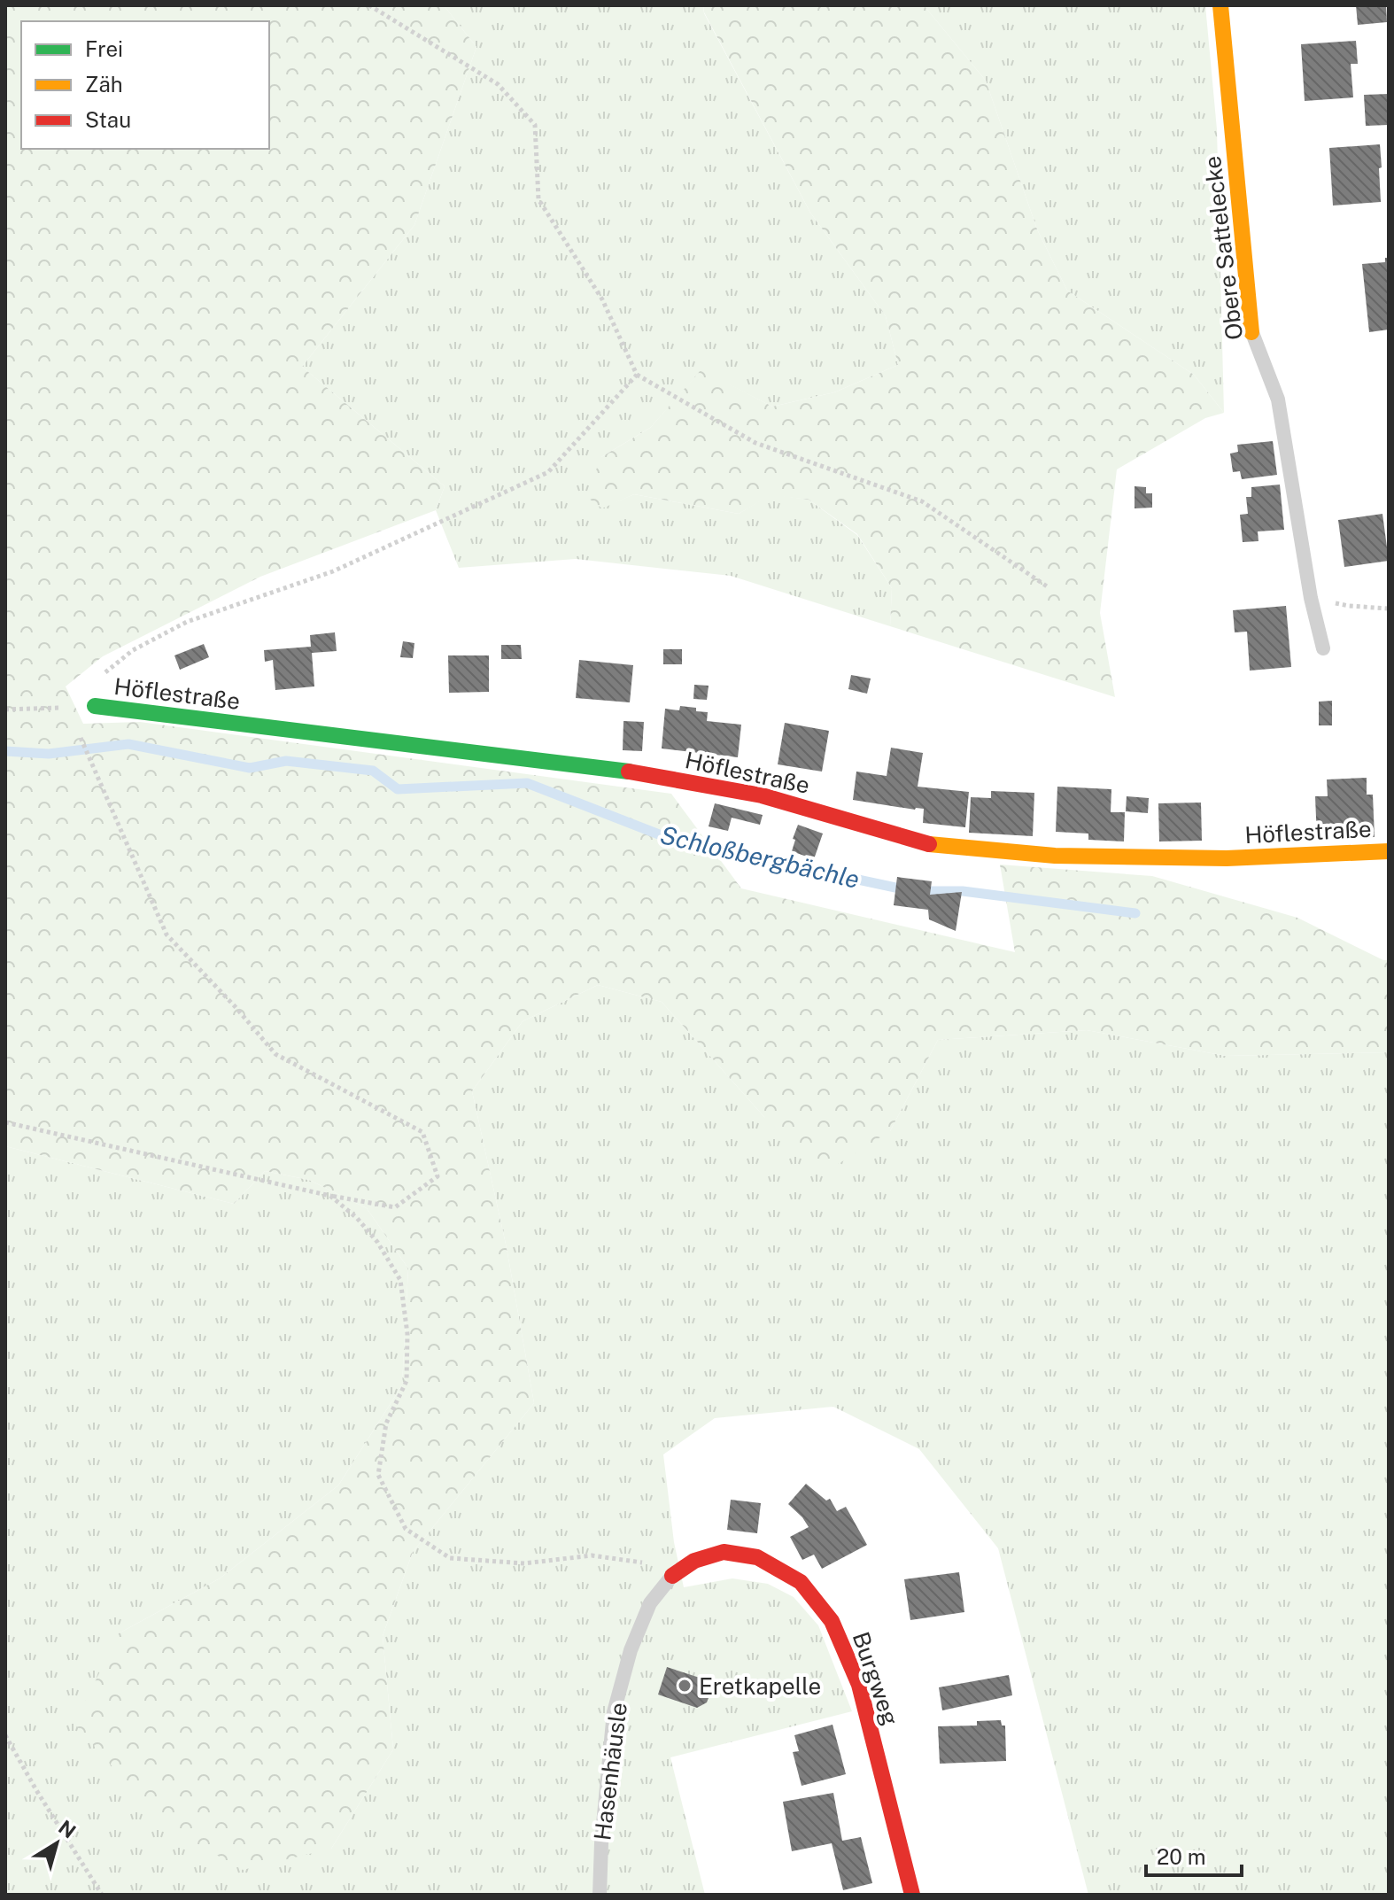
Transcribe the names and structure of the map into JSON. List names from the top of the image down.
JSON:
{
  "streets": {
    "street": ["Obere Sattelecke", "Höflestraße", "Burgweg"],
    "lane": ["Hasenhäusle"]
  },
  "crossings": [
    ["Burgweg", "Hasenhäusle"]
  ],
  "water": ["Schloßbergbächle"],
  "places": ["Eretkapelle"],
  "legend": ["Frei", "Zäh", "Stau"],
  "scale_bar": "20 m",
  "north": "top right"
}
